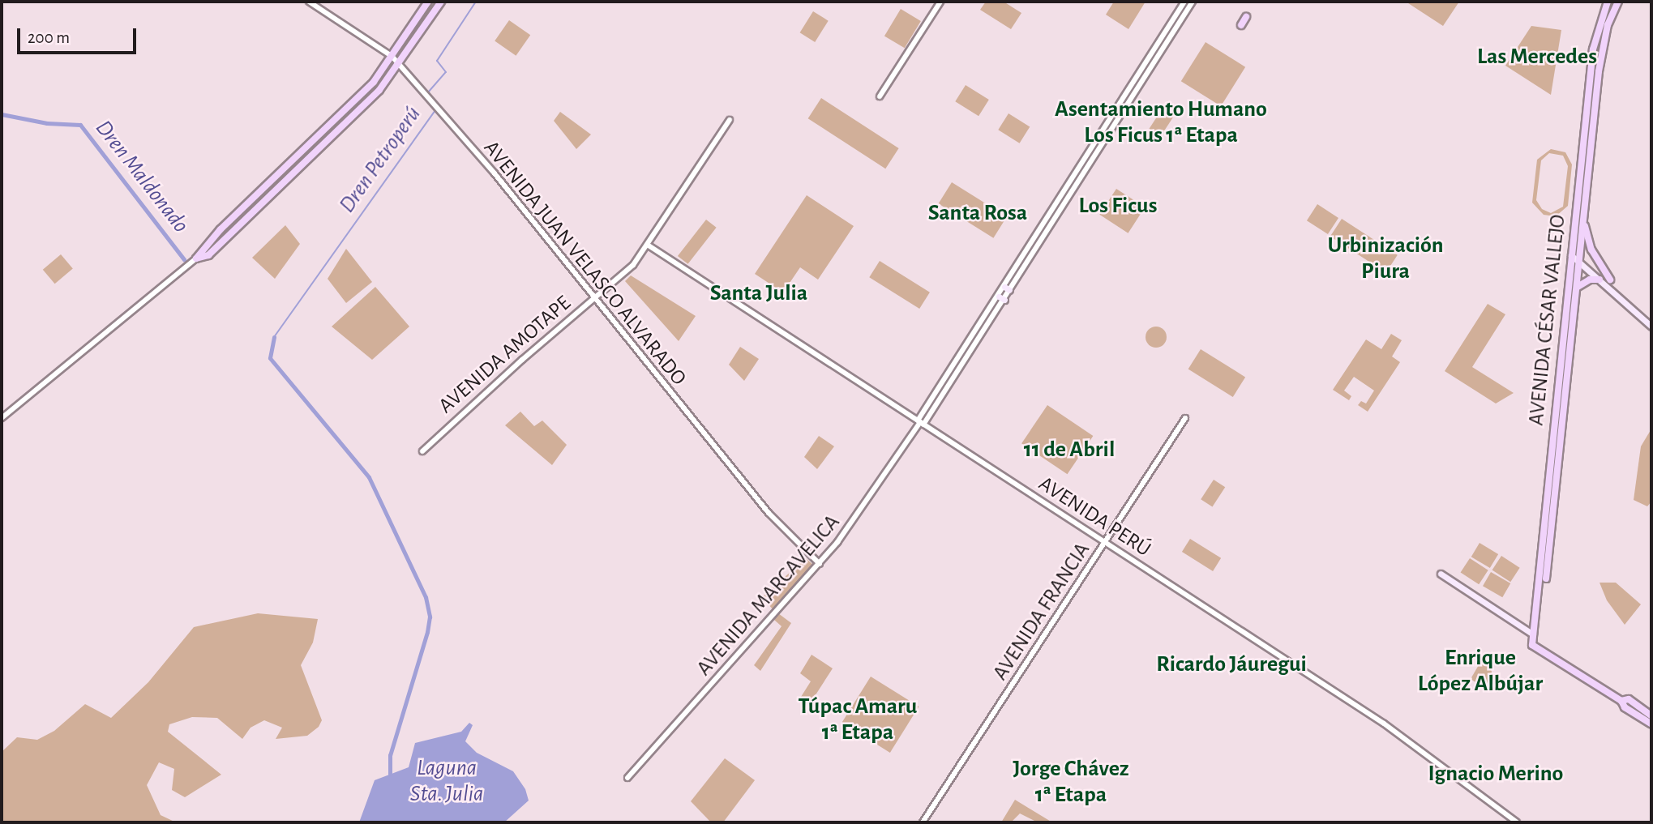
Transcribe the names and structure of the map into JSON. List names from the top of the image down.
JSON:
{
  "streets": {
    "main road": ["AVENIDA CÉSAR VALLEJO"],
    "street": [
      "AVENIDA JUAN VELASCO ALVARADO",
      "AVENIDA AMOTAPE",
      "AVENIDA PERÚ",
      "AVENIDA MARCAVELICA",
      "AVENIDA FRANCIA"
    ]
  },
  "crossings": [
    ["AVENIDA JUAN VELASCO ALVARADO", "AVENIDA AMOTAPE"],
    ["AVENIDA JUAN VELASCO ALVARADO", "AVENIDA MARCAVELICA"],
    ["AVENIDA AMOTAPE", "AVENIDA PERÚ"],
    ["AVENIDA PERÚ", "AVENIDA MARCAVELICA"],
    ["AVENIDA PERÚ", "AVENIDA FRANCIA"]
  ],
  "districts": [
    "Las Mercedes",
    "Asentamiento Humano Los Ficus 1ª Etapa",
    "Los Ficus",
    "Santa Rosa",
    "Urbinización Piura",
    "Santa Julia",
    "11 de Abril",
    "Enrique López Albújar",
    "Ricardo Jáuregui",
    "Túpac Amaru 1ª Etapa",
    "Jorge Chávez 1ª Etapa",
    "Ignacio Merino"
  ],
  "water": ["Dren Petroperú", "Dren Maldonado", "Laguna Sta. Julia"],
  "scale_bar": "200 m"
}
